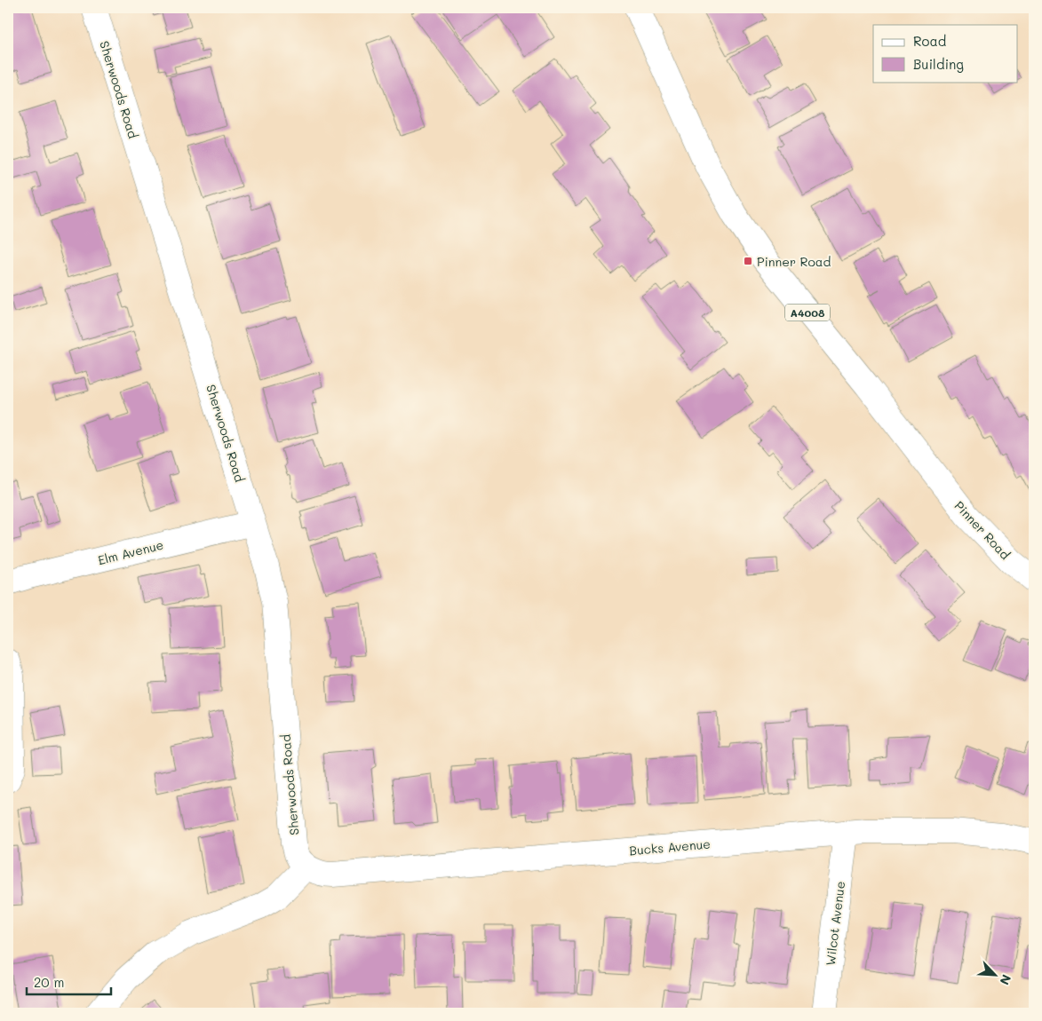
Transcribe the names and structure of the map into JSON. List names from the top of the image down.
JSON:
{
  "streets": {
    "street": [
      "Sherwoods Road",
      "A4008",
      "Pinner Road",
      "Elm Avenue",
      "Bucks Avenue",
      "Wilcot Avenue"
    ]
  },
  "crossings": [
    ["Sherwoods Road", "Elm Avenue"],
    ["Sherwoods Road", "Bucks Avenue"],
    ["Bucks Avenue", "Wilcot Avenue"]
  ],
  "places": {
    "transit": ["Pinner Road"]
  },
  "legend": ["Road", "Building"],
  "scale_bar": "20 m",
  "north": "bottom right"
}
